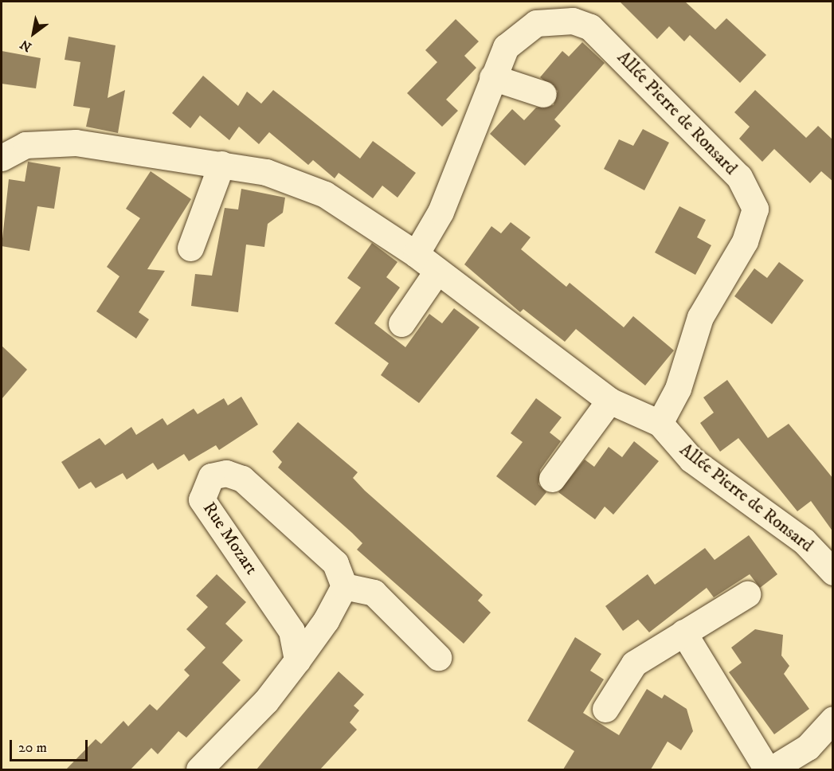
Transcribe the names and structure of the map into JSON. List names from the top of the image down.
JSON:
{
  "streets": {
    "street": ["Allée Pierre de Ronsard", "Rue Mozart"]
  },
  "scale_bar": "20 m",
  "north": "bottom left"
}
